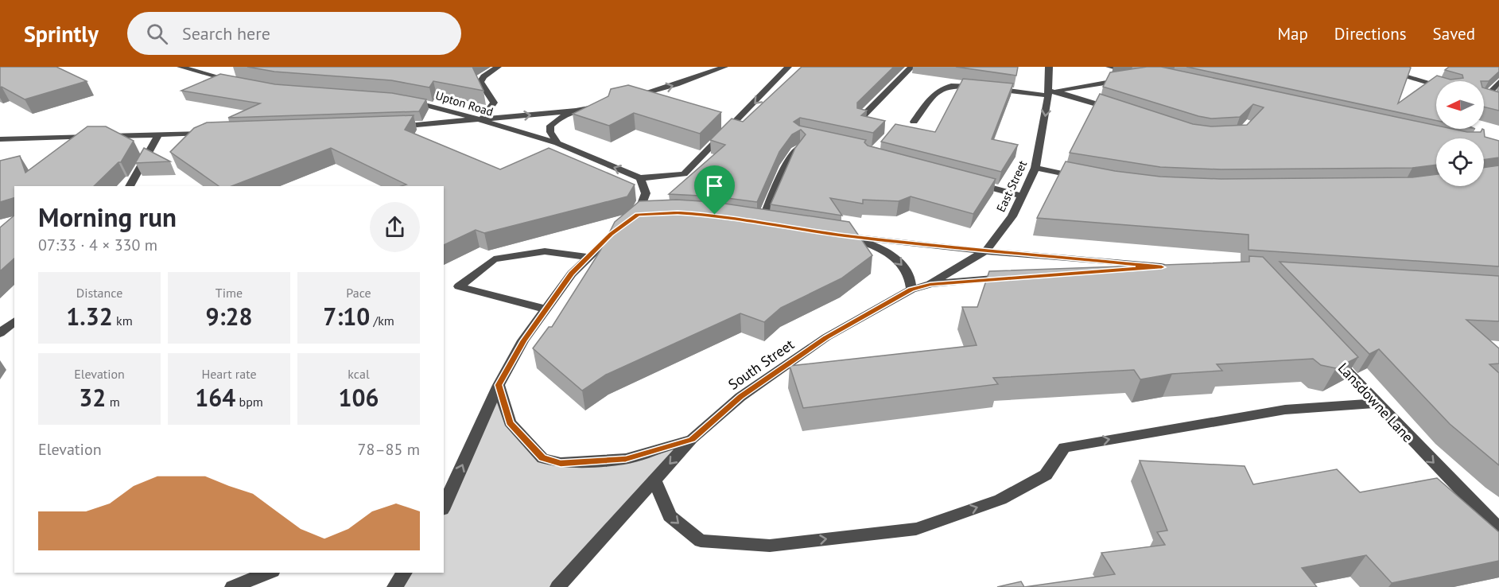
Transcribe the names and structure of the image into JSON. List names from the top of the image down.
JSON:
{
  "streets": {
    "street": [
      "Upton Road",
      "East Street",
      "South Street",
      "Lansdowne Lane"
    ]
  },
  "crossings": [
    ["East Street", "South Street"]
  ],
  "one_way": ["Upton Road", "East Street", "Lansdowne Lane"],
  "north": "left",
  "page": {
    "header": "Sprintly",
    "search": "Search here",
    "nav": ["Map", "Directions", "Saved"],
    "heading": ["Morning run", "07:33 · 4 × 330 m"],
    "stats": [
      ["Distance", "1.32 km"],
      ["Time", "9:28"],
      ["Pace", "7:10 /km"],
      ["Elevation", "32 m"],
      ["Heart rate", "164 bpm"],
      ["kcal", "106"]
    ],
    "chart": ["Elevation", "78–85 m"]
  }
}
